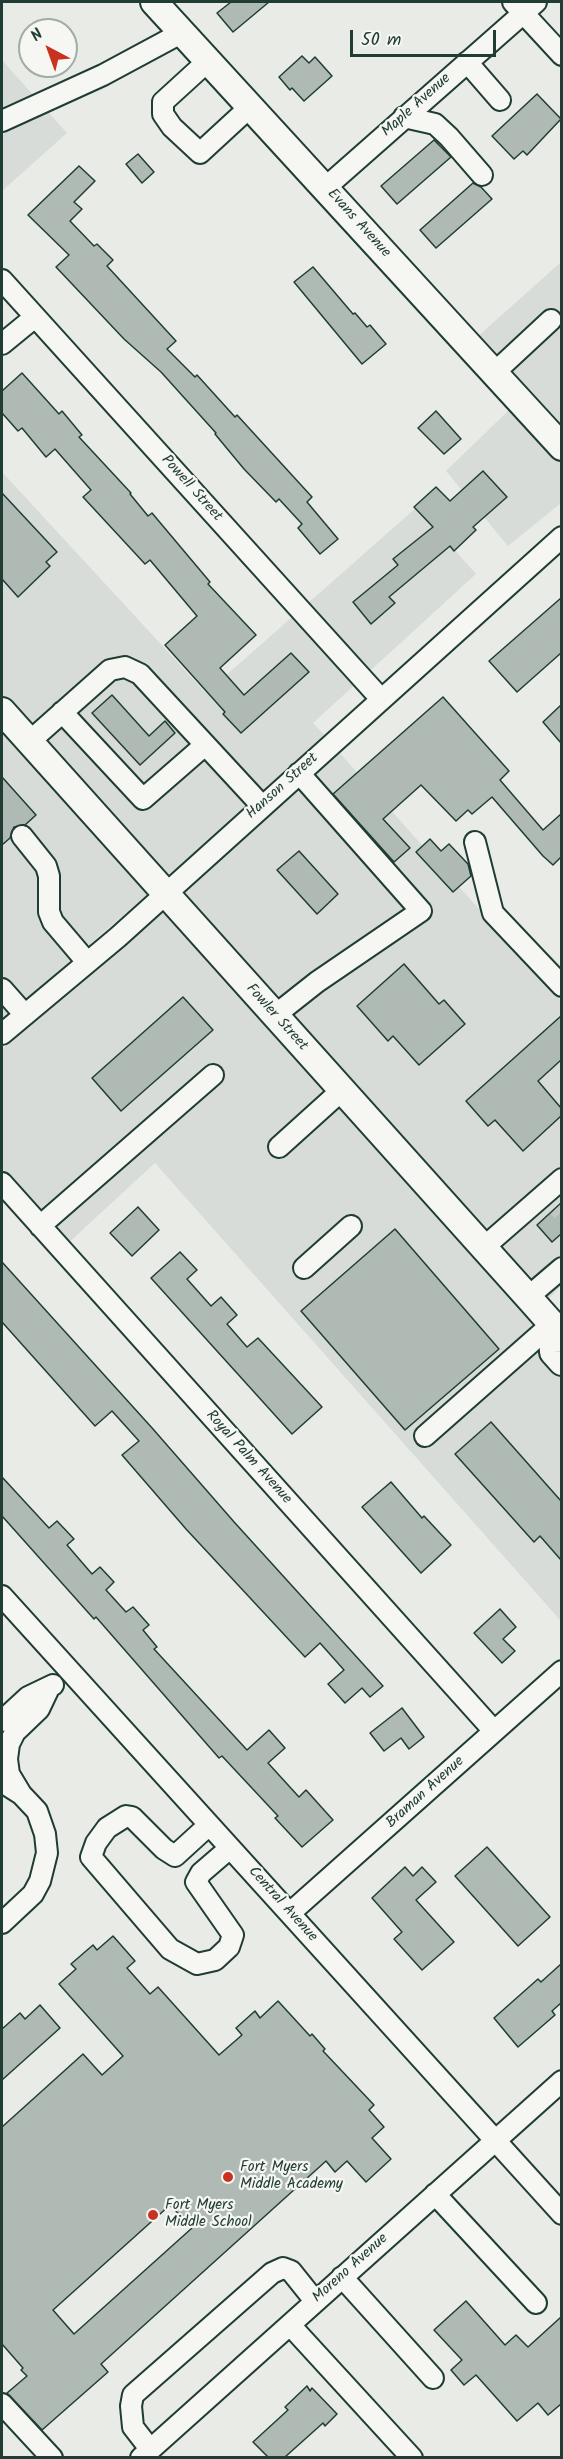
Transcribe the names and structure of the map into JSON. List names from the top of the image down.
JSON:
{
  "streets": {
    "main road": ["Evans Avenue", "Fowler Street"],
    "street": [
      "Maple Avenue",
      "Powell Street",
      "Hanson Street",
      "Royal Palm Avenue",
      "Braman Avenue",
      "Central Avenue",
      "Moreno Avenue"
    ]
  },
  "crossings": [
    ["Maple Avenue", "Evans Avenue"],
    ["Powell Street", "Hanson Street"],
    ["Hanson Street", "Fowler Street"],
    ["Royal Palm Avenue", "Braman Avenue"],
    ["Braman Avenue", "Central Avenue"],
    ["Central Avenue", "Moreno Avenue"]
  ],
  "places": ["Fort Myers Middle Academy", "Fort Myers Middle School"],
  "scale_bar": "50 m",
  "north": "top left"
}
